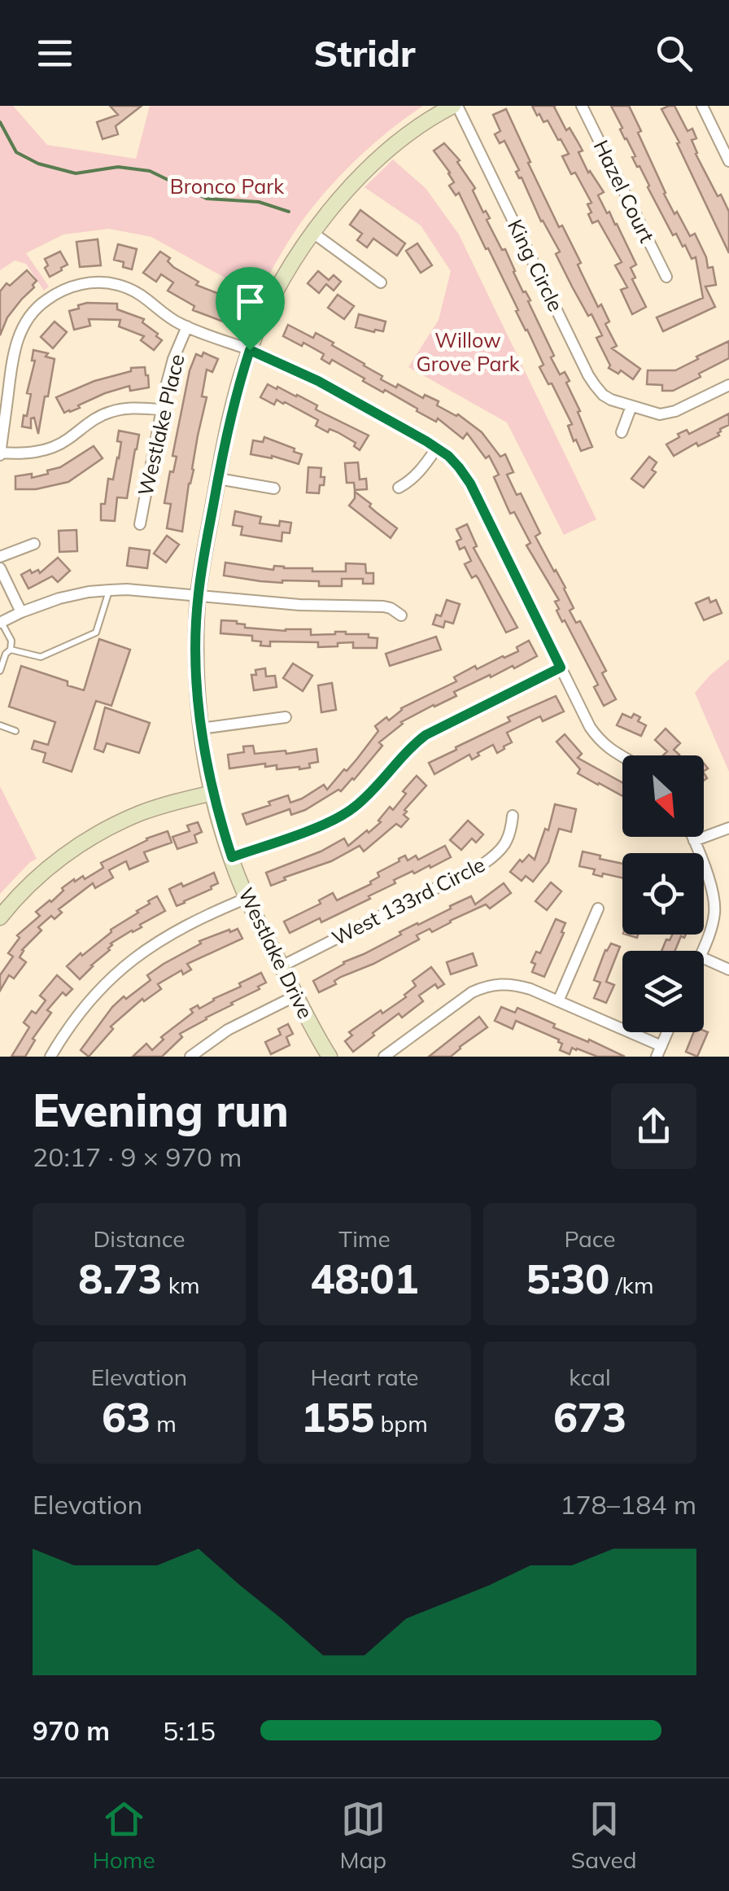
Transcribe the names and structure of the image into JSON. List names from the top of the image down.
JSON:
{
  "streets": {
    "street": [
      "Hazel Court",
      "King Circle",
      "Westlake Place",
      "West 133rd Circle",
      "Westlake Drive"
    ]
  },
  "crossings": [
    ["King Circle", "Westlake Drive"],
    ["West 133rd Circle", "Westlake Drive"]
  ],
  "parks": ["Bronco Park", "Willow Grove Park"],
  "north": "bottom right",
  "page": {
    "header": "Stridr",
    "heading": ["Evening run", "20:17 · 9 × 970 m"],
    "stats": [
      ["Distance", "8.73 km"],
      ["Time", "48:01"],
      ["Pace", "5:30 /km"],
      ["Elevation", "63 m"],
      ["Heart rate", "155 bpm"],
      ["kcal", "673"]
    ],
    "chart": ["Elevation", "178–184 m"],
    "list": [
      {
        "name": "970 m",
        "note": "5:15"
      }
    ],
    "tabs": ["Home", "Map", "Saved"]
  }
}
